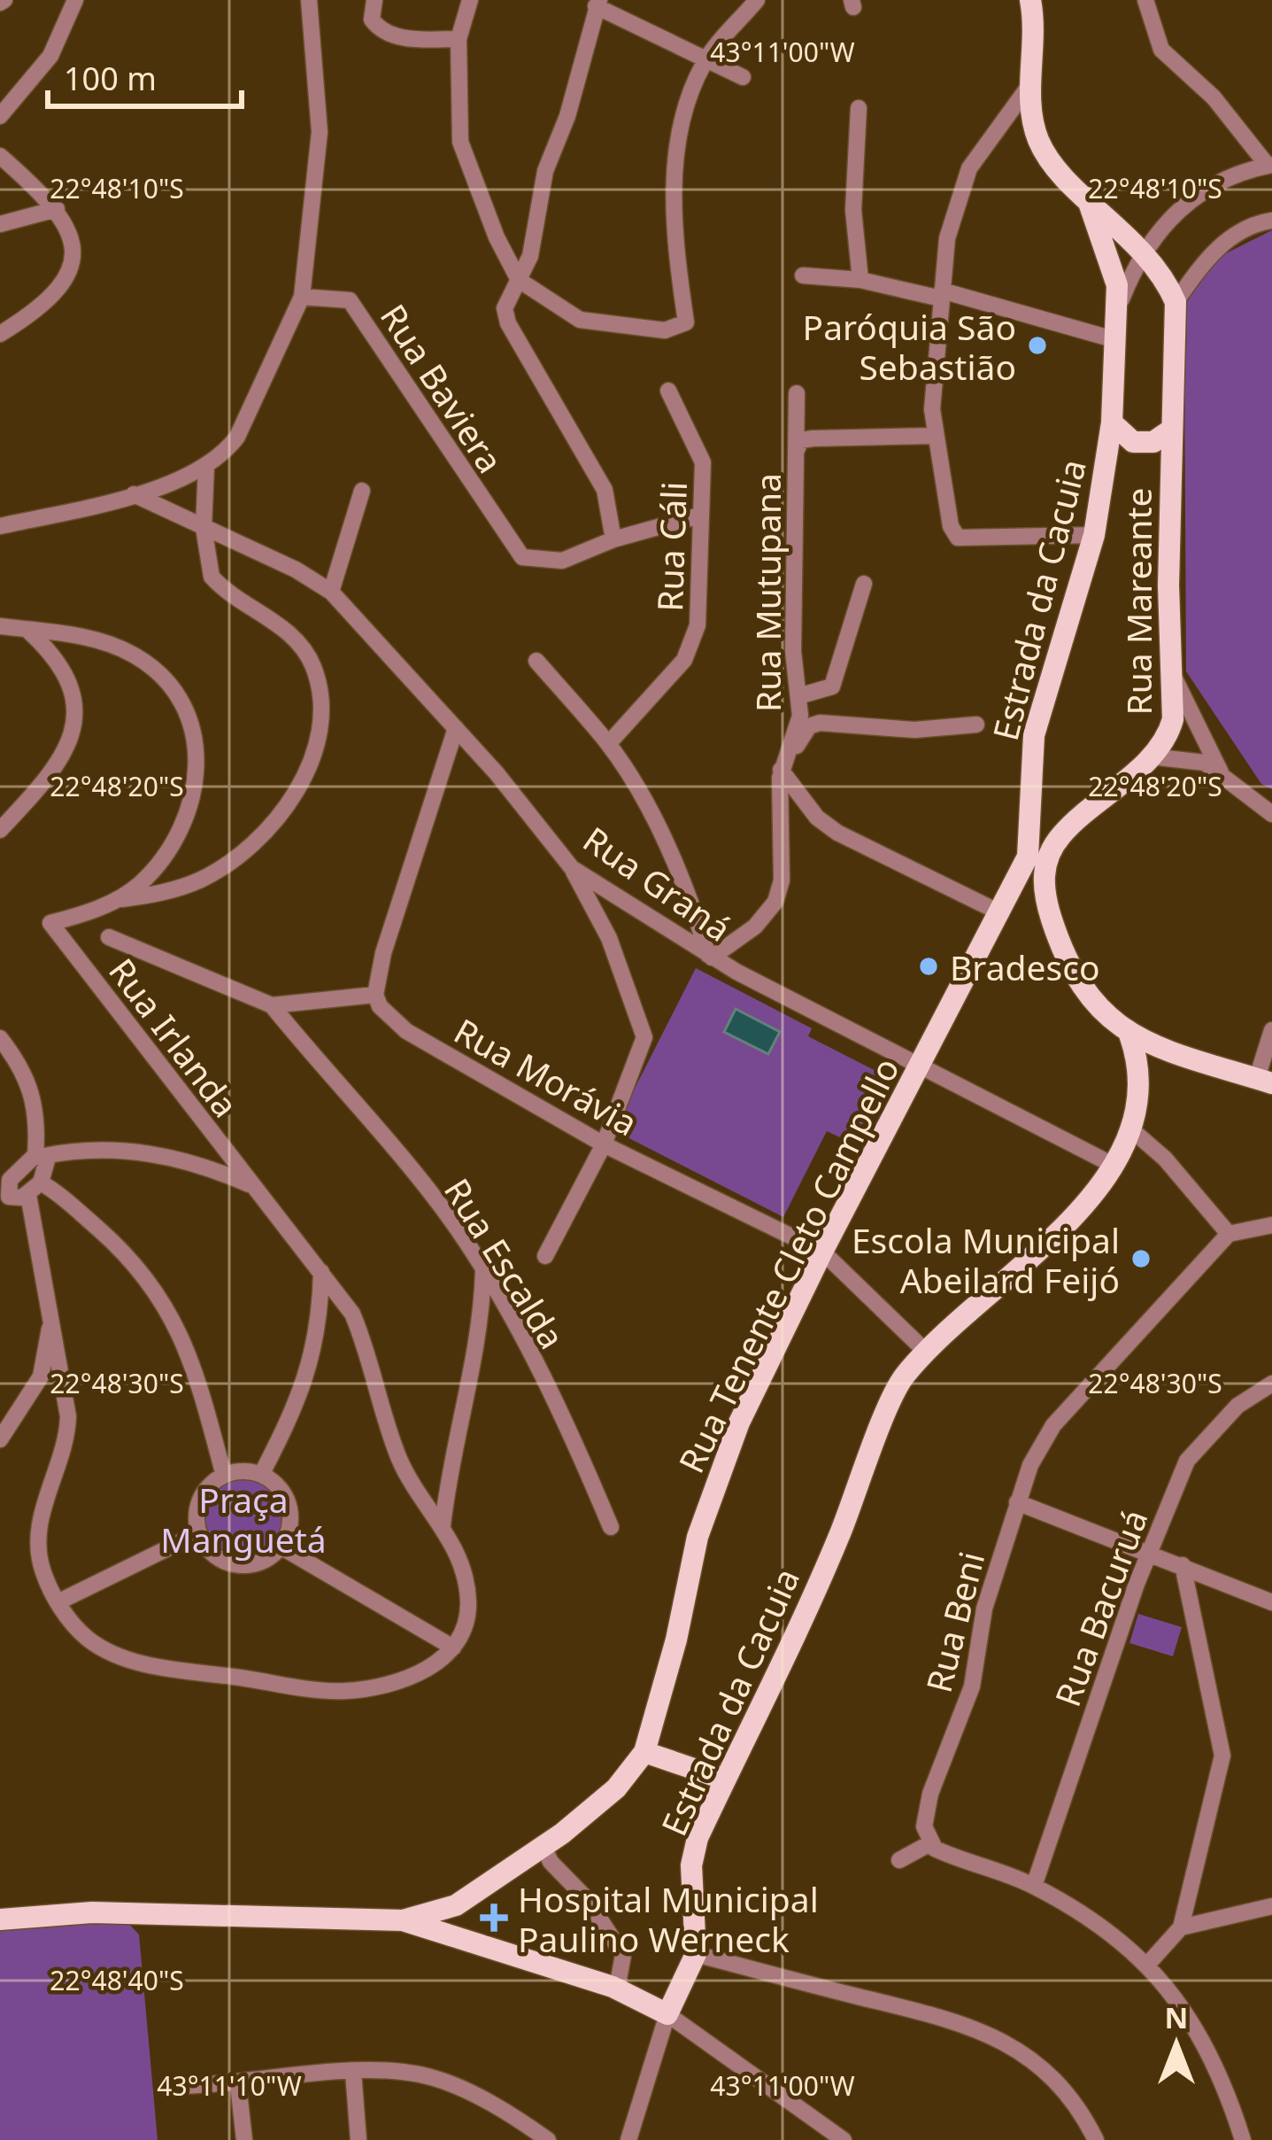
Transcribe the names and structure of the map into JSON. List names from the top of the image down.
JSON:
{
  "streets": {
    "main road": ["Estrada da Cacuia", "Rua Mareante", "Rua Tenente Cleto Campello"],
    "street": [
      "Rua Baviera",
      "Rua Cáli",
      "Rua Mutupana",
      "Rua Graná",
      "Rua Irlanda",
      "Rua Morávia",
      "Rua Escalda",
      "Rua Bacuruá",
      "Rua Beni"
    ]
  },
  "crossings": [
    ["Rua Baviera", "Rua Cáli"],
    ["Rua Mutupana", "Rua Graná"],
    ["Estrada da Cacuia", "Rua Mareante"],
    ["Estrada da Cacuia", "Rua Graná"],
    ["Estrada da Cacuia", "Rua Morávia"],
    ["Estrada da Cacuia", "Rua Tenente Cleto Campello"],
    ["Rua Graná", "Rua Tenente Cleto Campello"],
    ["Rua Morávia", "Rua Tenente Cleto Campello"]
  ],
  "parks": ["Praça Manguetá"],
  "places": {
    "other": ["Paróquia São Sebastião", "Bradesco", "Escola Municipal Abeilard Feijó"],
    "health": ["Hospital Municipal Paulino Werneck"]
  },
  "scale_bar": "100 m",
  "north": "top",
  "coordinates": [
    "43°11'00\"W",
    "22°48'10\"S",
    "22°48'20\"S",
    "22°48'30\"S",
    "22°48'40\"S",
    "43°11'10\"W"
  ]
}
